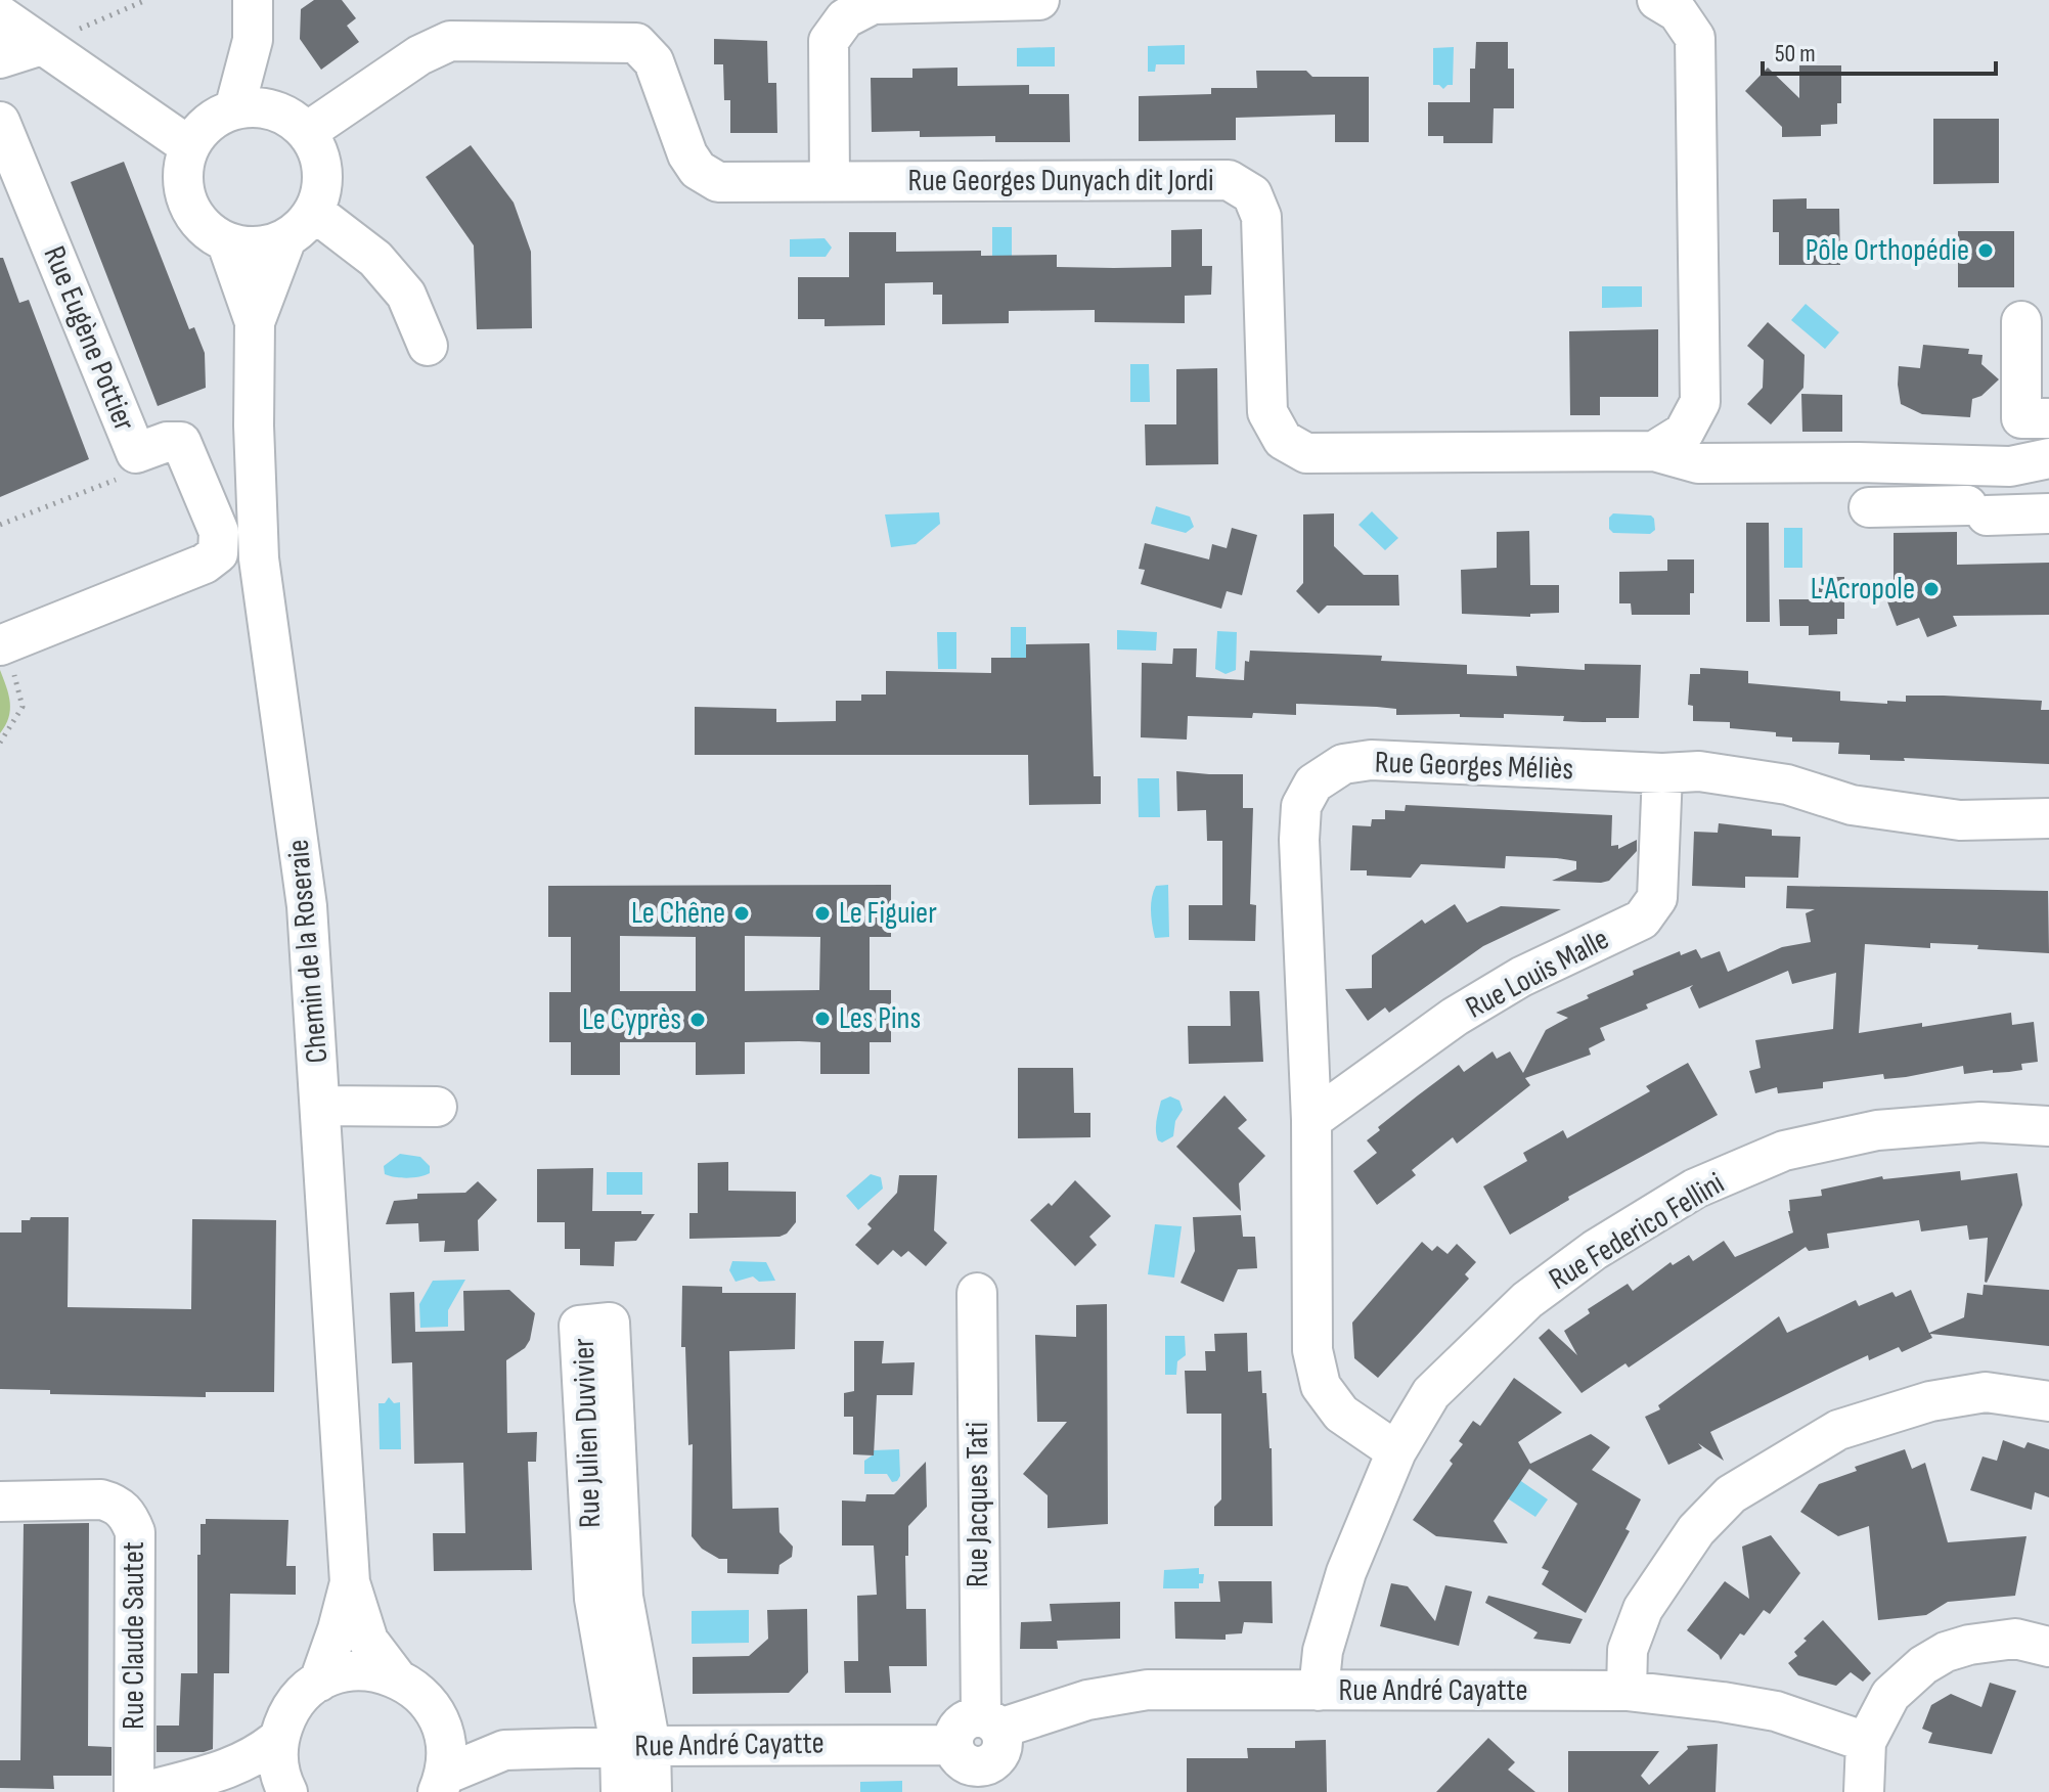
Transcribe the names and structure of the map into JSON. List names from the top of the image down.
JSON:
{
  "streets": {
    "street": [
      "Rue Georges Dunyach dit Jordi",
      "Rue Eugène Pottier",
      "Rue Georges Méliès",
      "Chemin de la Roseraie",
      "Rue Louis Malle",
      "Rue Federico Fellini",
      "Rue Julien Duvivier",
      "Rue Jacques Tati",
      "Rue Claude Sautet",
      "Rue André Cayatte"
    ]
  },
  "crossings": [
    ["Rue Georges Dunyach dit Jordi", "Chemin de la Roseraie"],
    ["Rue Georges Méliès", "Rue Louis Malle"],
    ["Rue Georges Méliès", "Rue Federico Fellini"],
    ["Rue Federico Fellini", "Rue André Cayatte"],
    ["Rue Julien Duvivier", "Rue André Cayatte"],
    ["Rue Jacques Tati", "Rue André Cayatte"]
  ],
  "places": [
    "Pôle Orthopédie",
    "L'Acropole",
    "Le Chêne",
    "Le Figuier",
    "Les Pins",
    "Le Cyprès"
  ],
  "scale_bar": "50 m"
}
